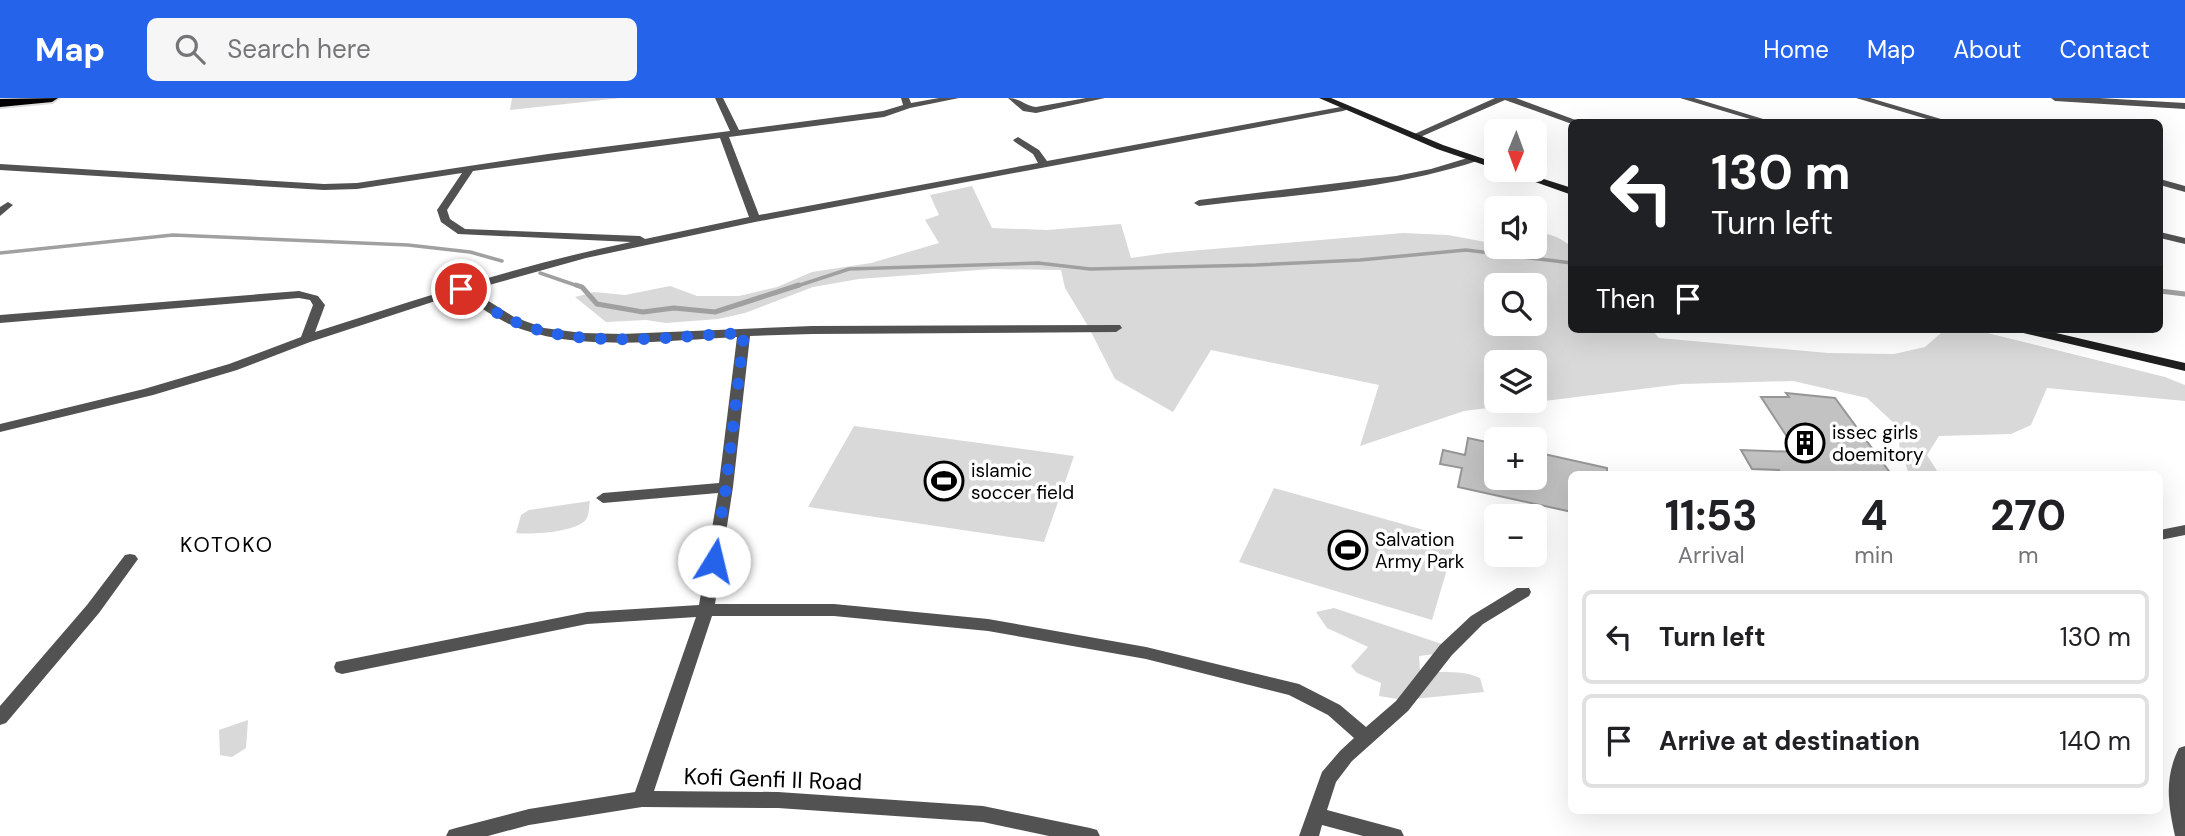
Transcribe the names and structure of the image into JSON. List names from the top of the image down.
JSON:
{
  "streets": {
    "street": ["Kofi Genfi II Road"]
  },
  "districts": ["KOTOKO"],
  "places": {
    "building": ["issec girls doemitory"],
    "sports": ["islamic soccer field", "Salvation Army Park"]
  },
  "north": "bottom",
  "page": {
    "header": "Map",
    "search": "Search here",
    "nav": [
      "Home",
      "Map",
      "About",
      "Contact"
    ],
    "map_buttons": ["+", "−"],
    "turn": ["130 m", "Turn left"],
    "then": "Then",
    "eta": [
      "11:53",
      "Arrival",
      "4",
      "min",
      "270",
      "m"
    ],
    "list": [
      {
        "name": "Turn left",
        "value": "130 m"
      },
      {
        "name": "Arrive at destination",
        "value": "140 m"
      }
    ]
  }
}
